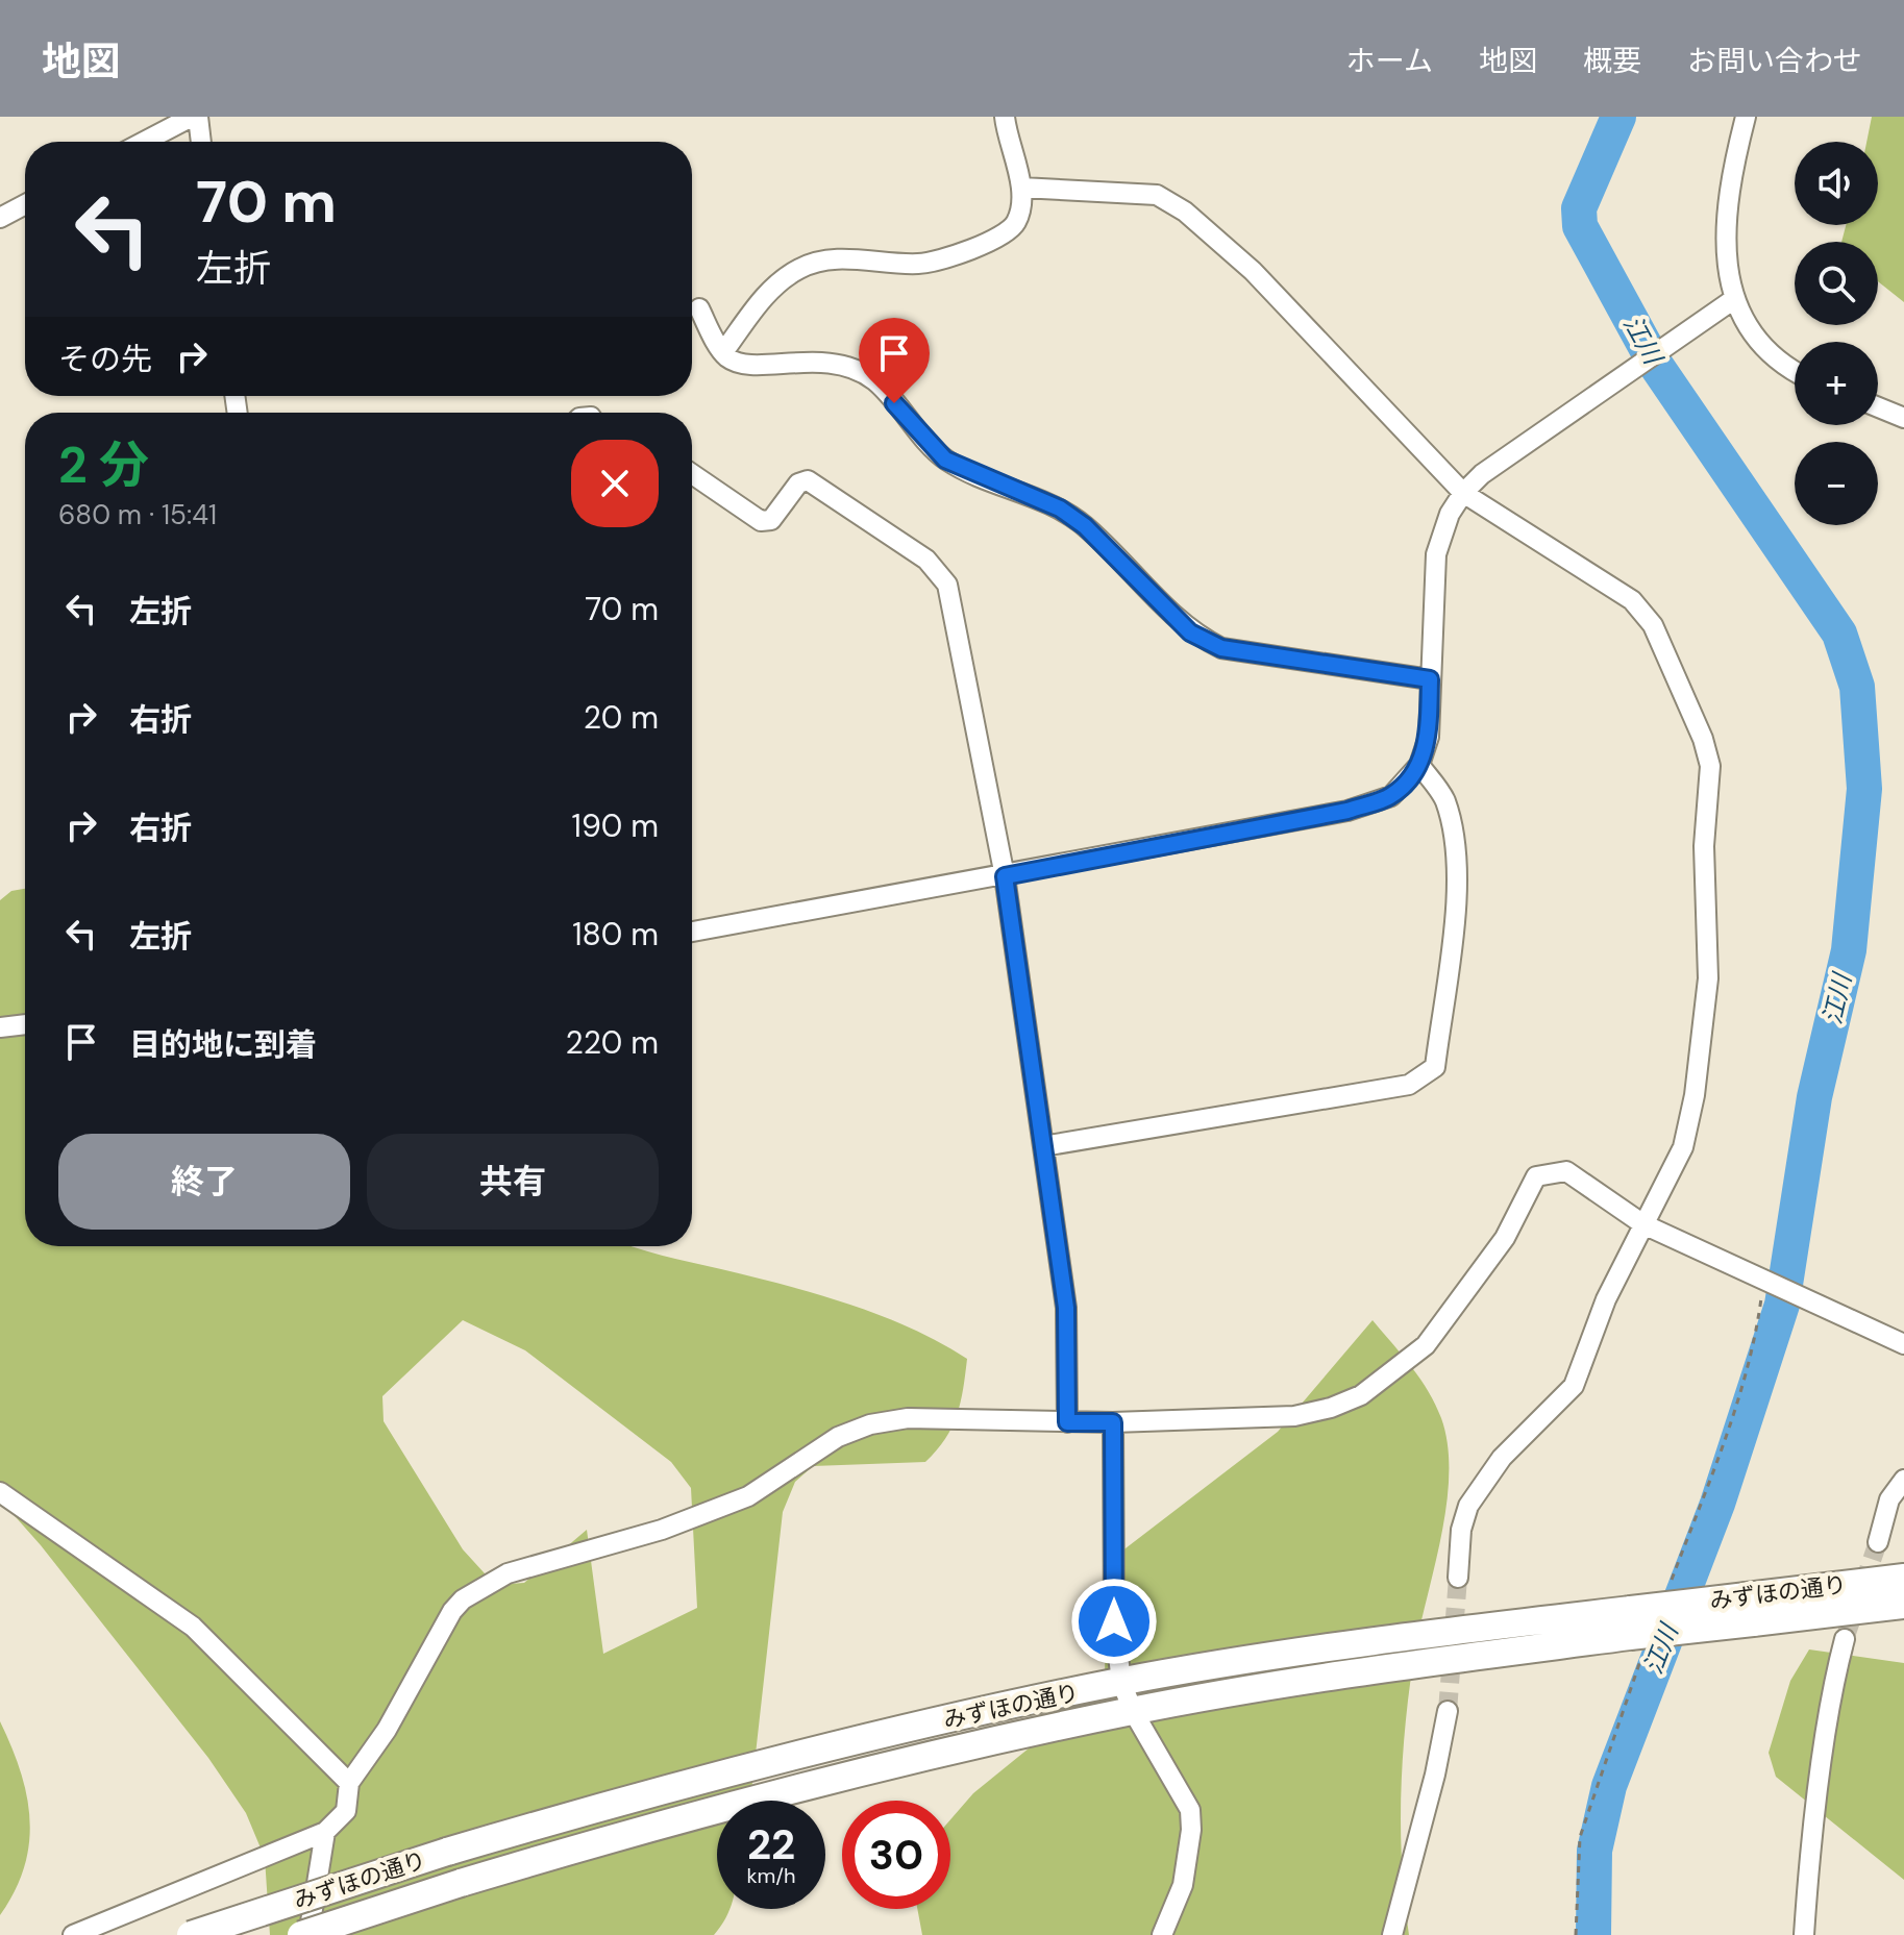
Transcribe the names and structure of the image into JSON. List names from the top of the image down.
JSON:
{
  "streets": {
    "street": ["みずほの通り"]
  },
  "water": ["江川"],
  "page": {
    "header": "地図",
    "nav": [
      "ホーム",
      "地図",
      "概要",
      "お問い合わせ"
    ],
    "map_buttons": ["+", "−"],
    "turn": ["70 m", "左折"],
    "then": "その先",
    "heading": ["2 分", "680 m · 15:41"],
    "list": [
      {
        "name": "左折",
        "value": "70 m"
      },
      {
        "name": "右折",
        "value": "20 m"
      },
      {
        "name": "右折",
        "value": "190 m"
      },
      {
        "name": "左折",
        "value": "180 m"
      },
      {
        "name": "目的地に到着",
        "value": "220 m"
      }
    ],
    "buttons": ["終了", "共有"],
    "speed": "22 km/h",
    "limit": "30"
  }
}
